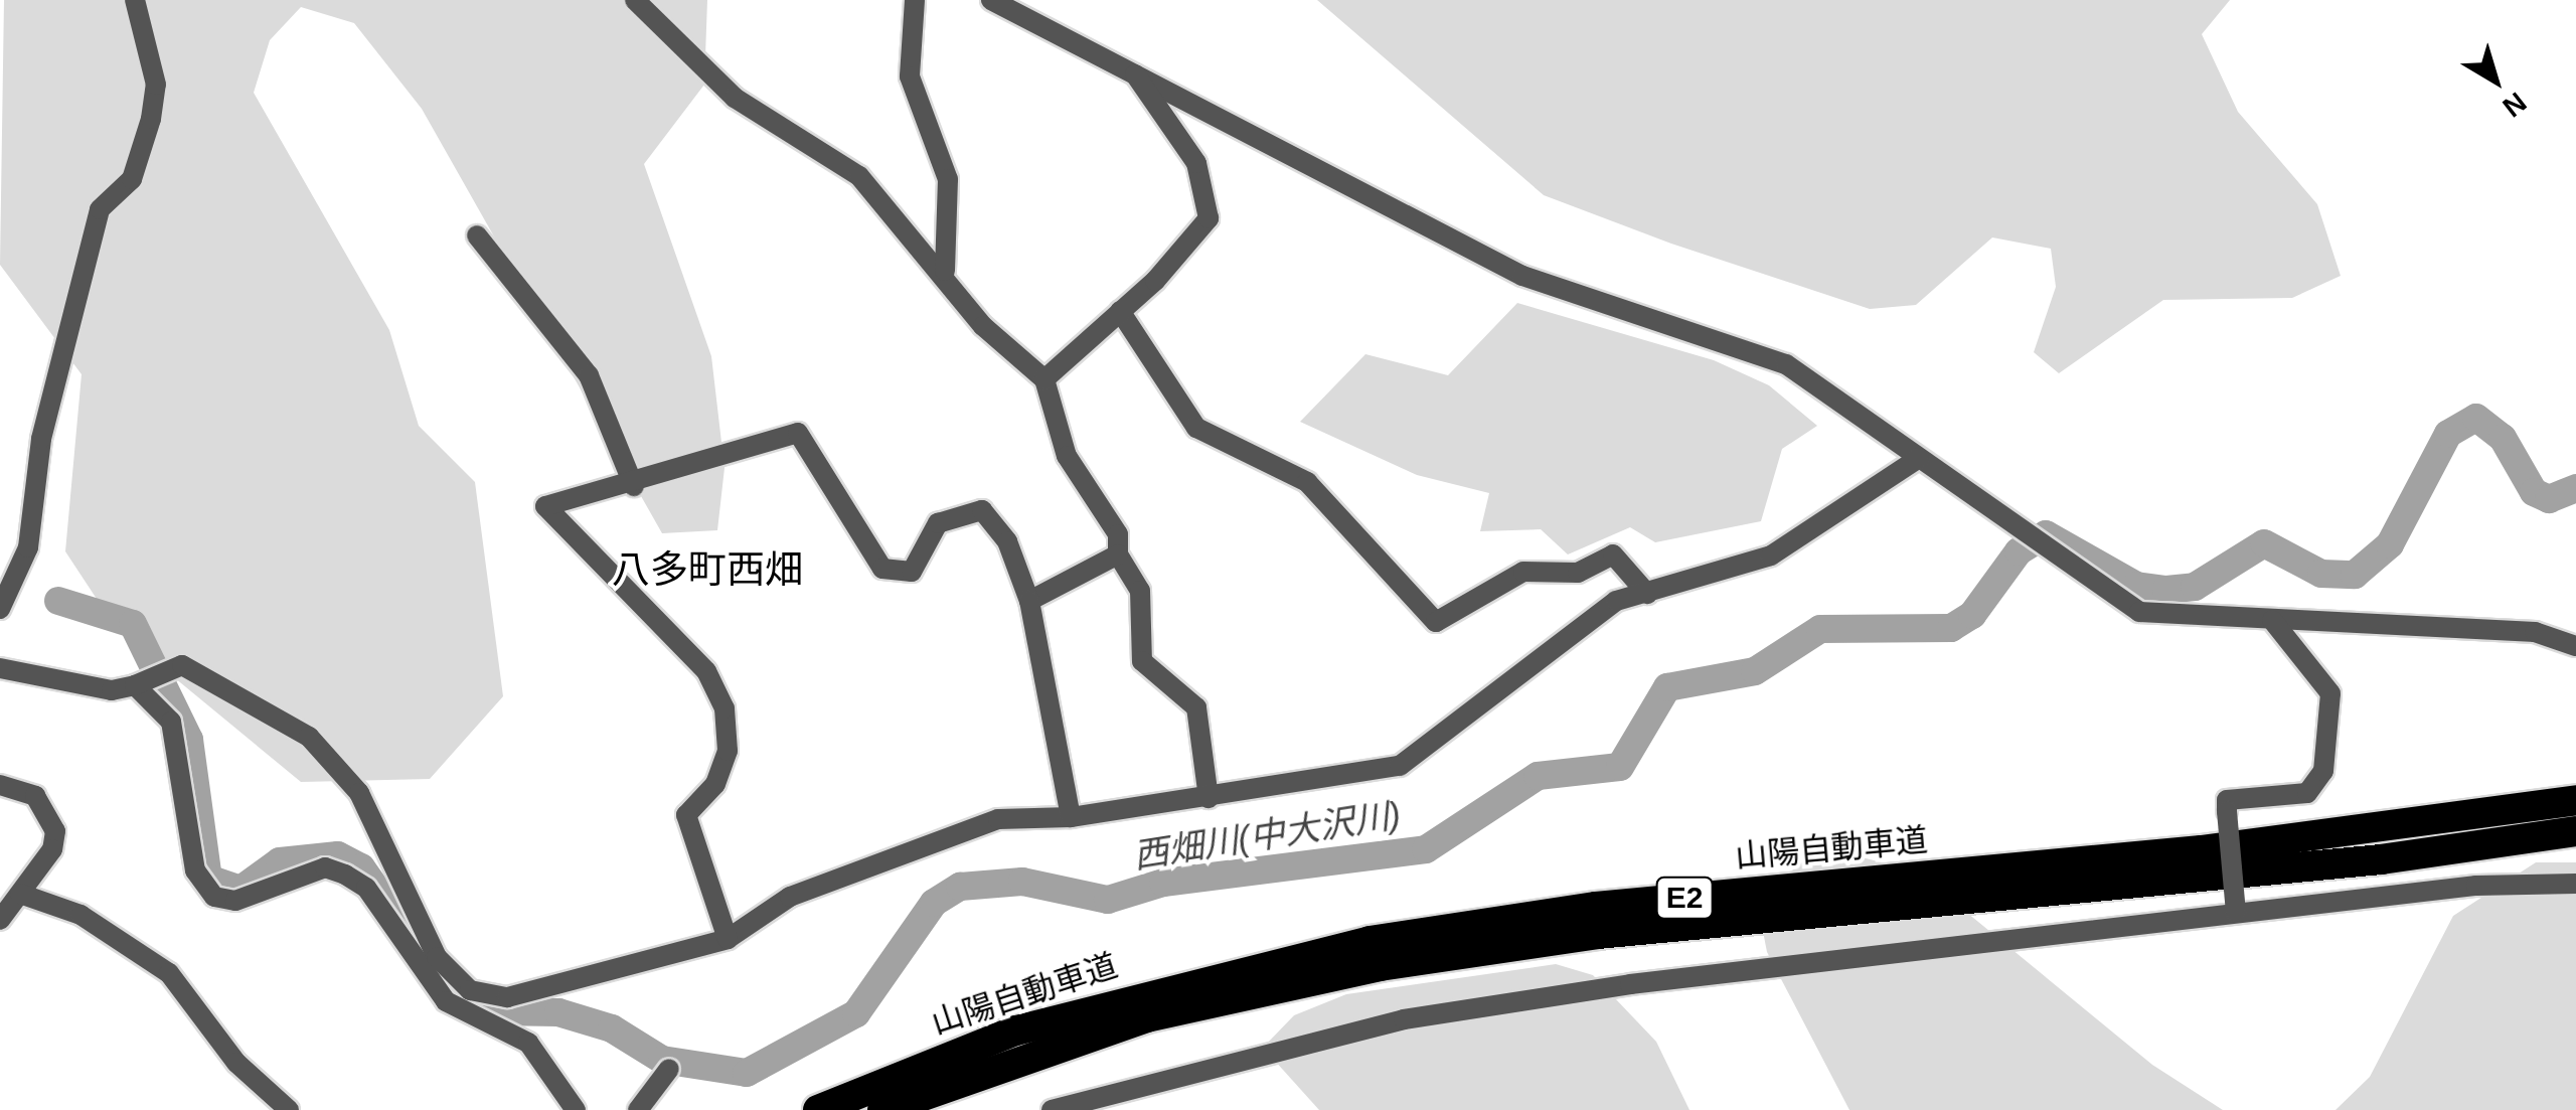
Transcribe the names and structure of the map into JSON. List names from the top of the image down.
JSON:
{
  "streets": {
    "highway": ["山陽自動車道", "E2"]
  },
  "districts": ["八多町西畑"],
  "water": ["西畑川(中大沢川)"],
  "north": "bottom right"
}
